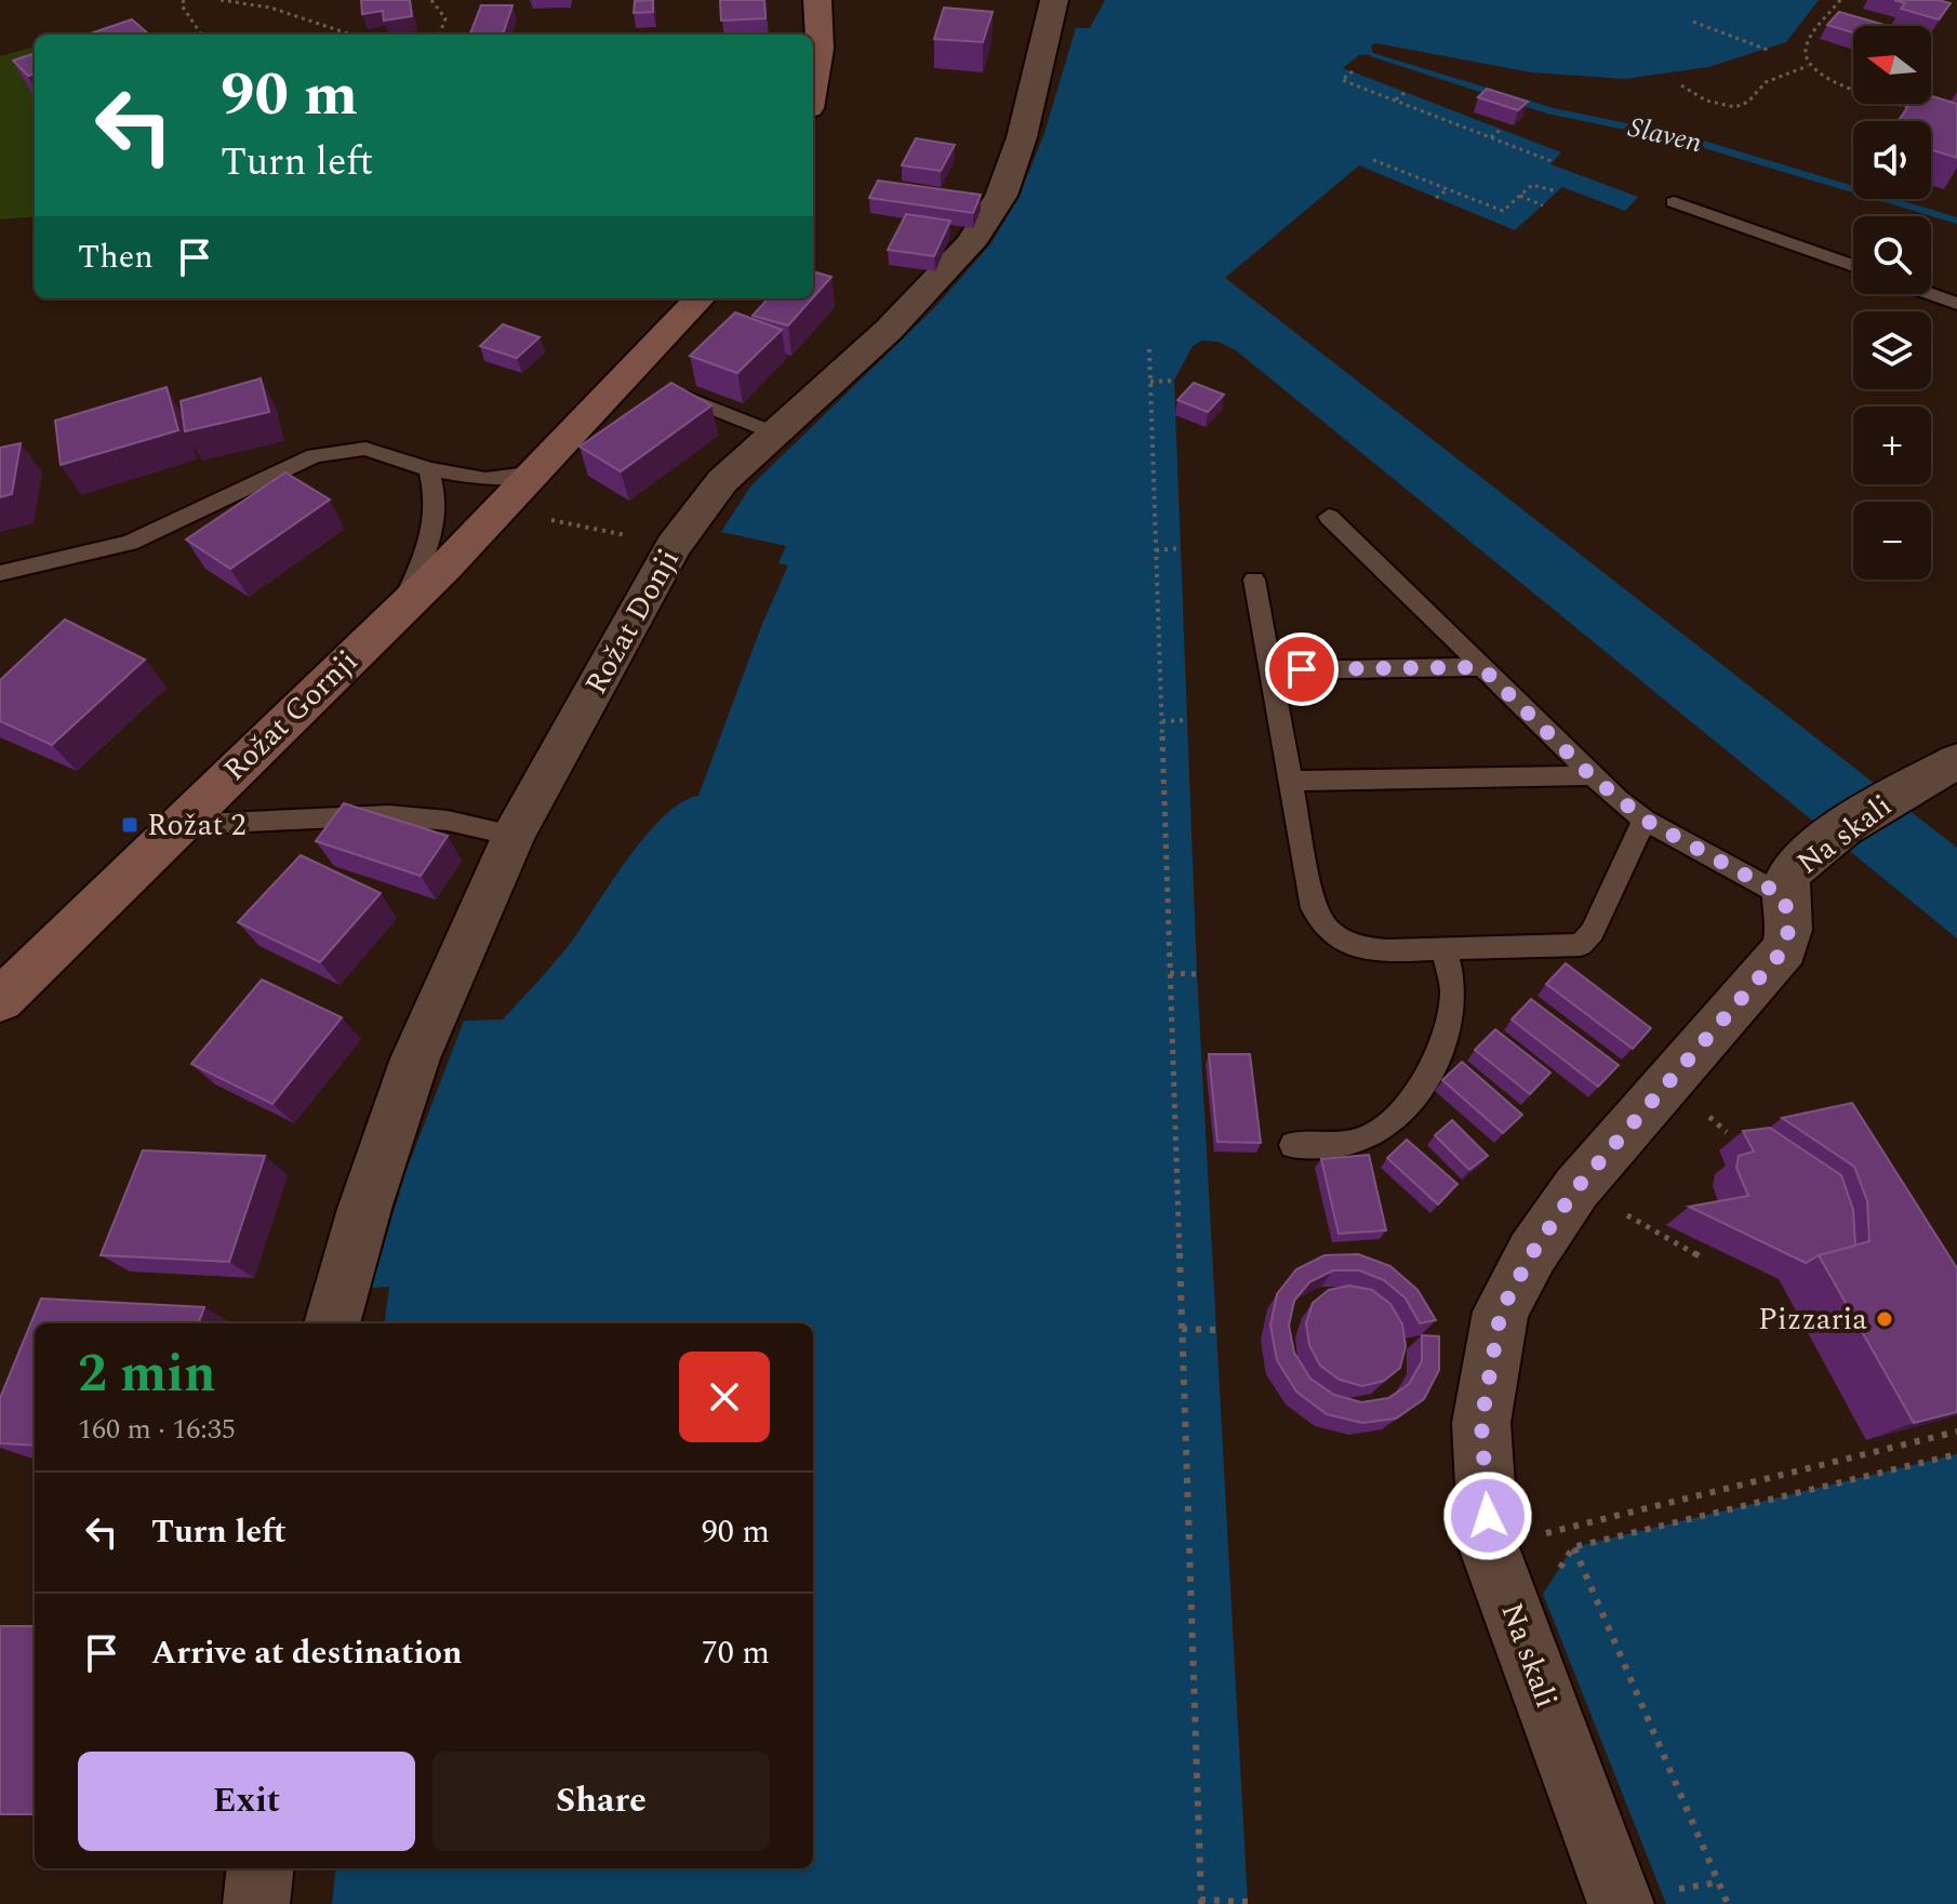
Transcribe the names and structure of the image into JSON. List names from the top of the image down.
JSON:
{
  "streets": {
    "main road": ["Rožat Gornji"],
    "street": ["Rožat Donji", "Na skali"]
  },
  "water": ["Slaven"],
  "places": {
    "transit": ["Rožat 2"],
    "other": ["Pizzaria"]
  },
  "north": "left",
  "page": {
    "map_buttons": ["+", "−"],
    "turn": ["90 m", "Turn left"],
    "then": "Then",
    "heading": ["2 min", "160 m · 16:35"],
    "list": [
      {
        "name": "Turn left",
        "value": "90 m"
      },
      {
        "name": "Arrive at destination",
        "value": "70 m"
      }
    ],
    "buttons": ["Exit", "Share"]
  }
}
